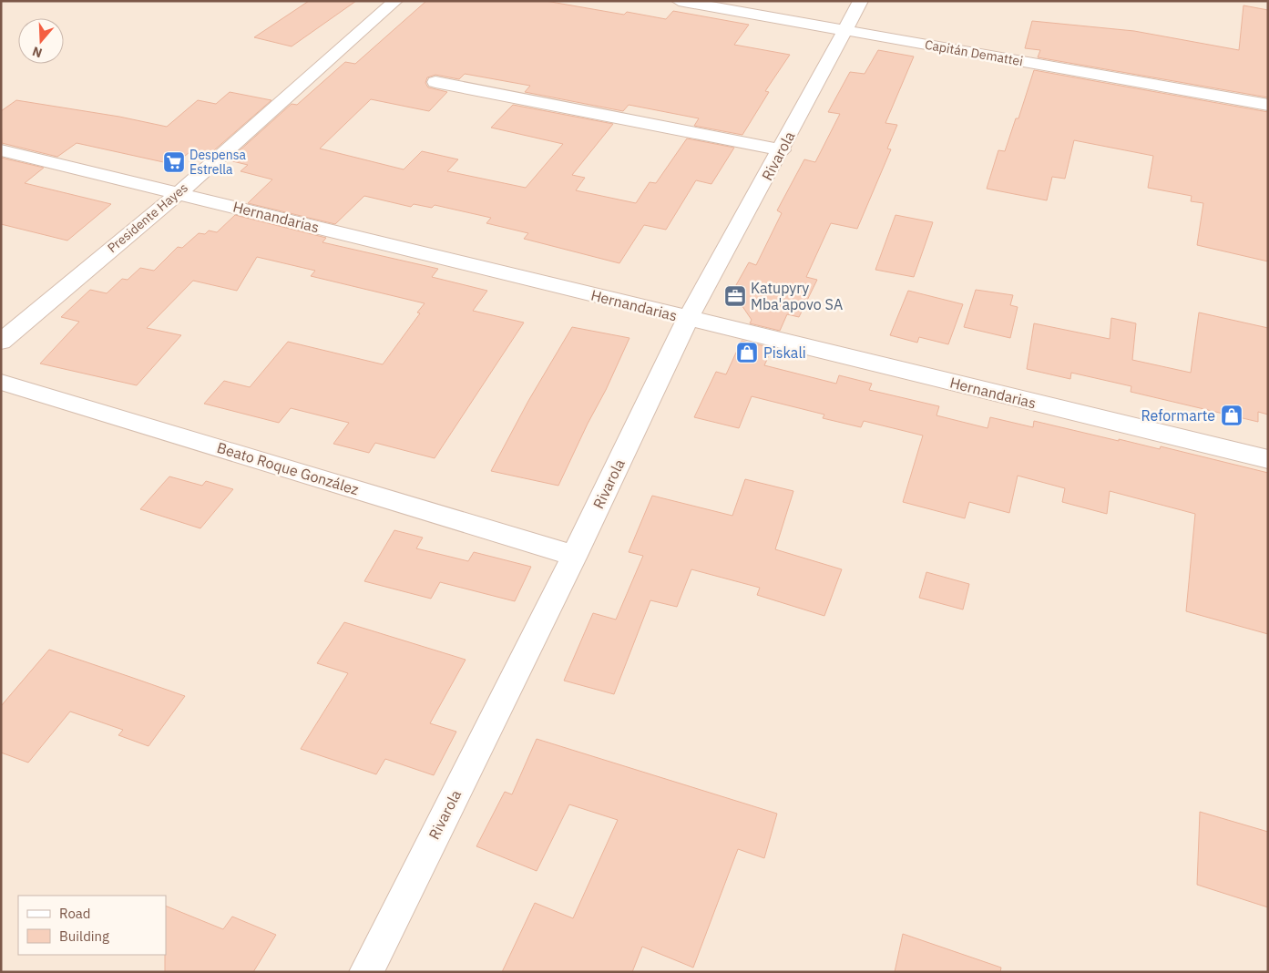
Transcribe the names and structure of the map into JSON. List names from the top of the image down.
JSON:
{
  "streets": {
    "street": [
      "Capitán Demattei",
      "Rivarola",
      "Hernandarias",
      "Presidente Hayes",
      "Beato Roque González"
    ]
  },
  "crossings": [
    ["Capitán Demattei", "Rivarola"],
    ["Rivarola", "Hernandarias"],
    ["Rivarola", "Beato Roque González"],
    ["Hernandarias", "Presidente Hayes"]
  ],
  "places": {
    "supermarket": ["Despensa Estrella"],
    "office": ["Katupyry Mba'apovo SA"],
    "shop": ["Piskali", "Reformarte"]
  },
  "legend": ["Road", "Building"],
  "north": "bottom"
}
